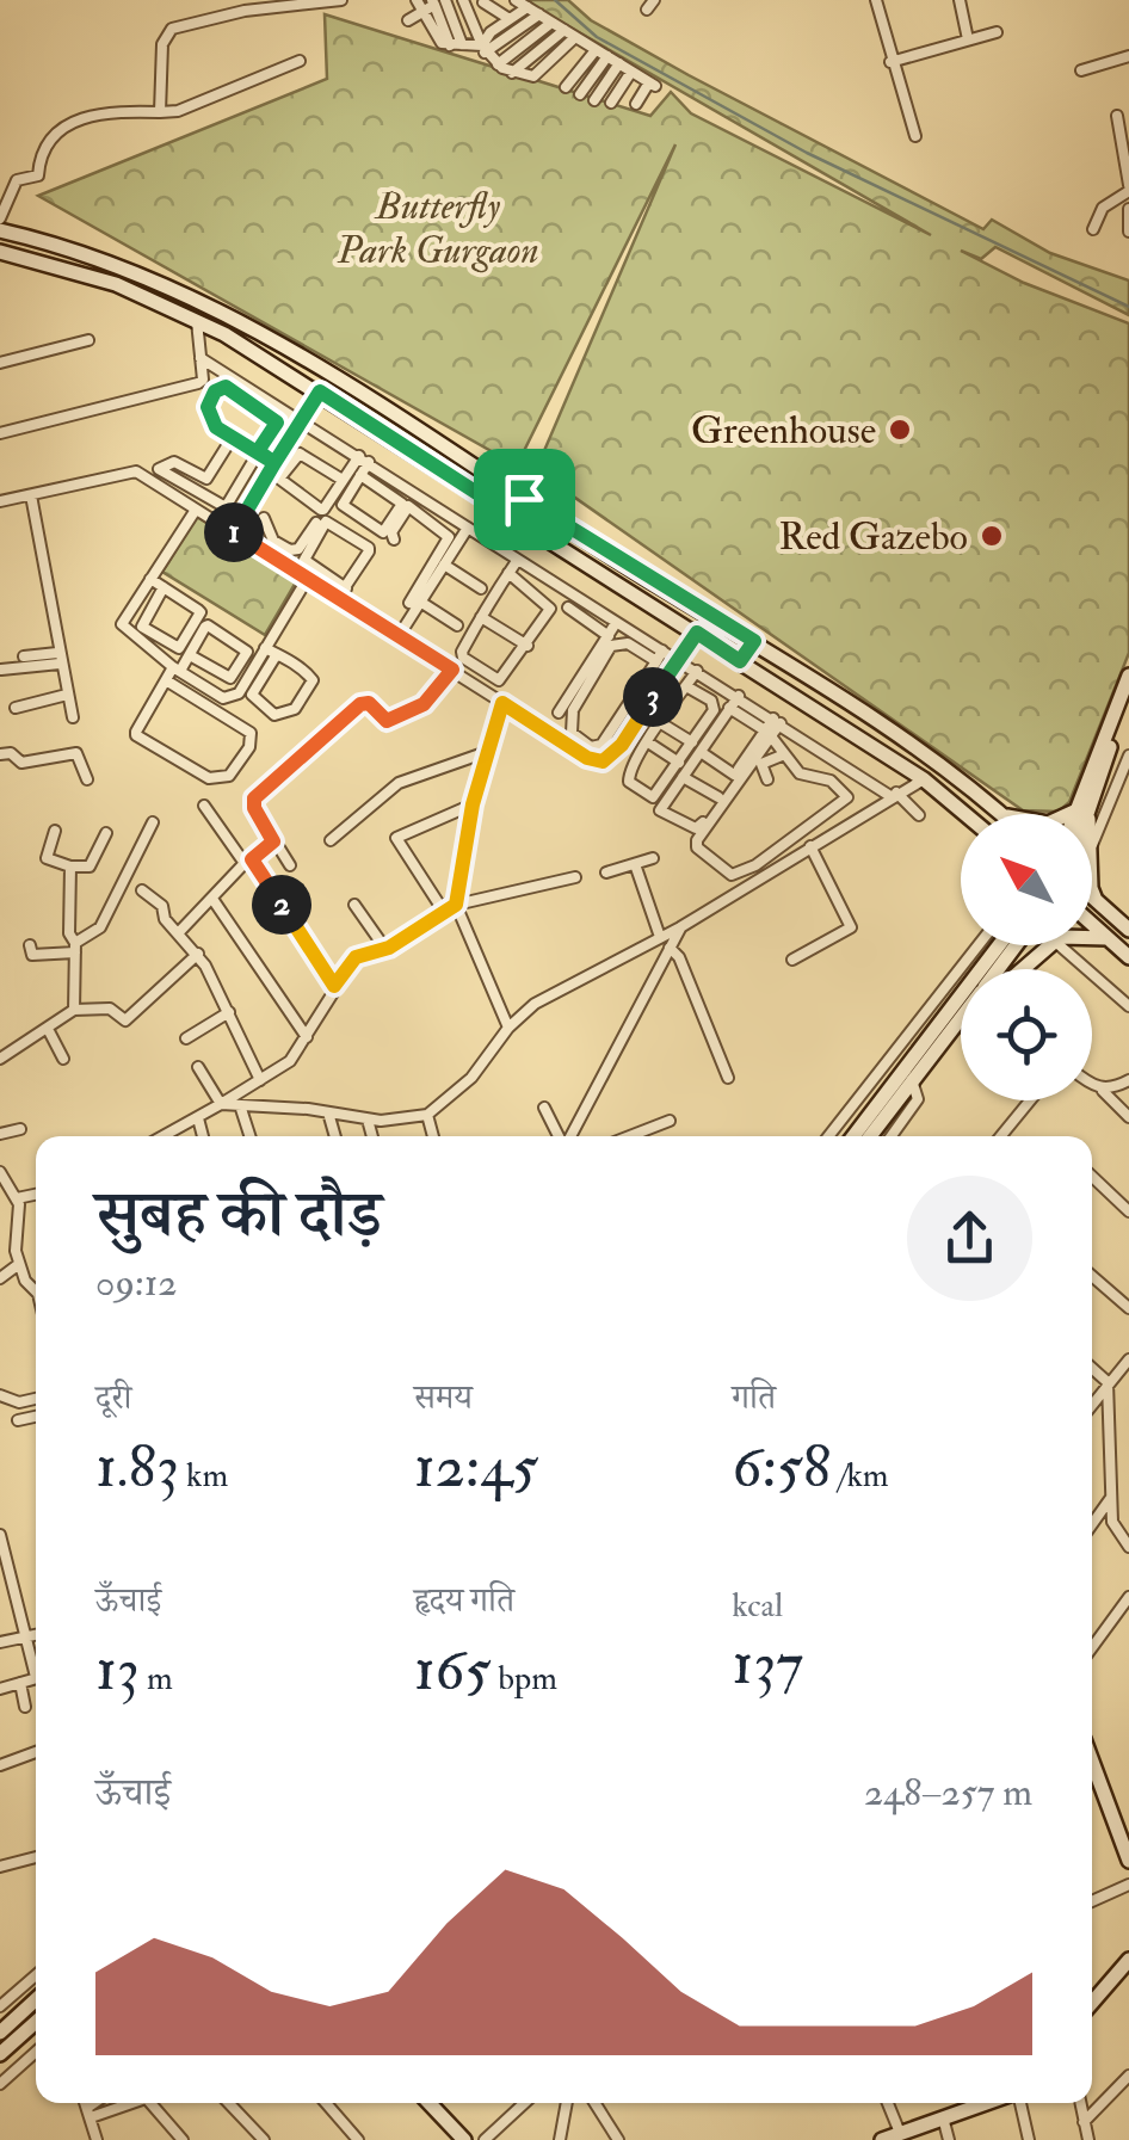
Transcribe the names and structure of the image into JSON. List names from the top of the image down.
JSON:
{
  "parks": ["Butterfly Park Gurgaon"],
  "places": ["Greenhouse", "Red Gazebo"],
  "north": "top left",
  "page": {
    "pins": ["1", "3", "2"],
    "heading": ["सुबह की दौड़", "09:12"],
    "stats": [
      ["दूरी", "1.83 km"],
      ["समय", "12:45"],
      ["गति", "6:58 /km"],
      ["ऊँचाई", "13 m"],
      ["हृदय गति", "165 bpm"],
      ["kcal", "137"]
    ],
    "chart": ["ऊँचाई", "248–257 m"]
  }
}
